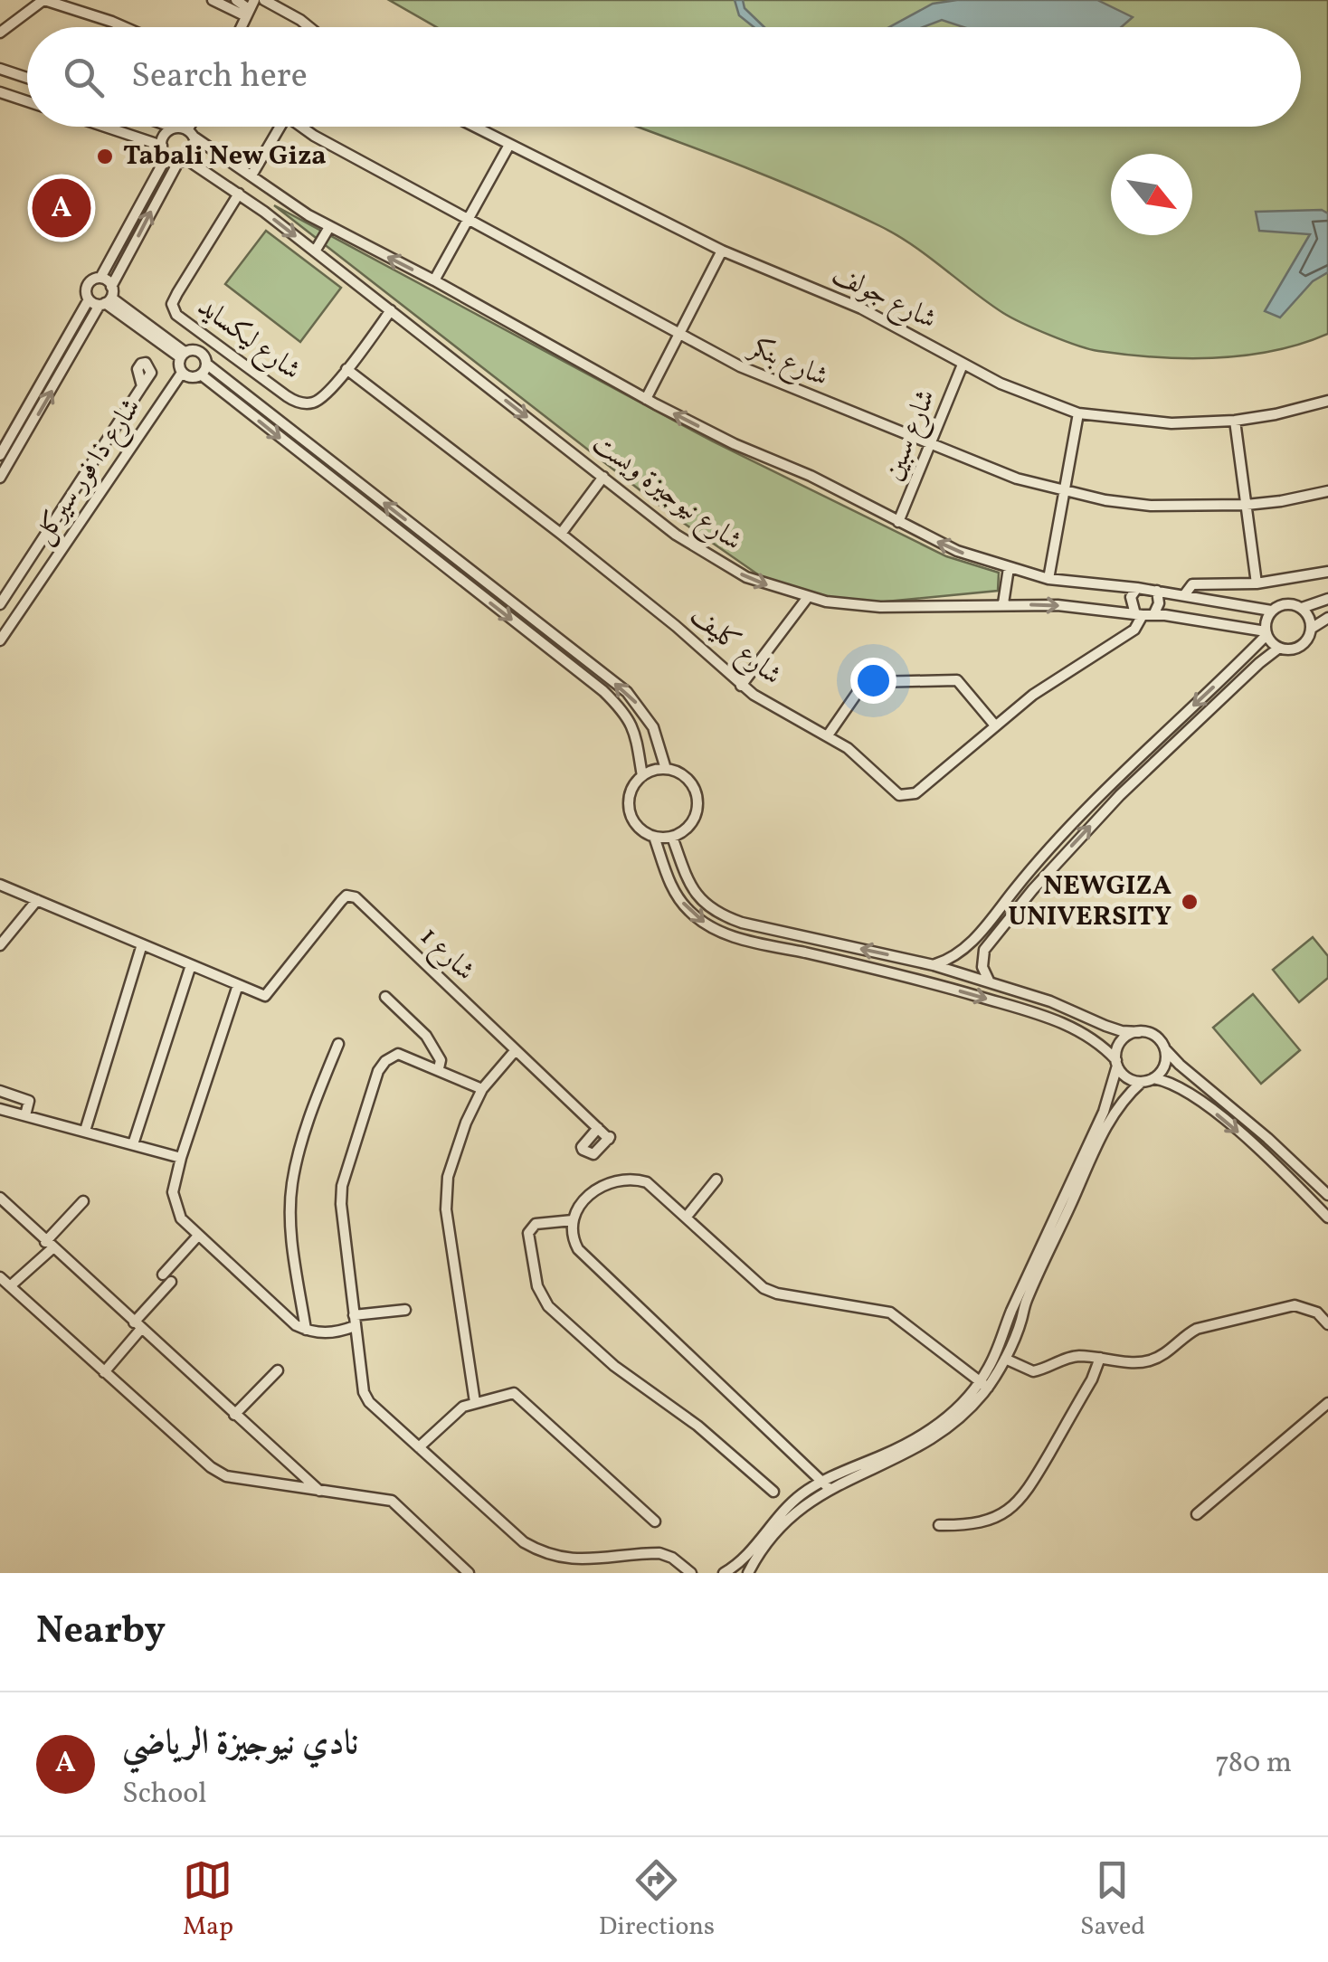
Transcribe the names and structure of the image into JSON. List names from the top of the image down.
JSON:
{
  "streets": {
    "street": [
      "شارع جولف",
      "شارع ليكسايد",
      "شارع بنكر",
      "شارع سبين",
      "شارع ذا فور سيركل",
      "شارع نيوجيزة ويست",
      "شارع كليف",
      "شارع 1"
    ]
  },
  "crossings": [
    ["شارع جولف", "شارع سبين"],
    ["شارع ليكسايد", "شارع نيوجيزة ويست"],
    ["شارع ليكسايد", "شارع كليف"],
    ["شارع بنكر", "شارع سبين"],
    ["شارع نيوجيزة ويست", "شارع كليف"]
  ],
  "places": ["Tabali New Giza", "NEWGIZA UNIVERSITY"],
  "north": "bottom right",
  "page": {
    "search": "Search here",
    "pins": "A",
    "heading": "Nearby",
    "list": [
      {
        "mark": "A",
        "name": "نادي نيوجيزة الرياضي",
        "note": "School",
        "value": "780 m"
      }
    ],
    "nav": ["Map", "Directions", "Saved"]
  }
}
